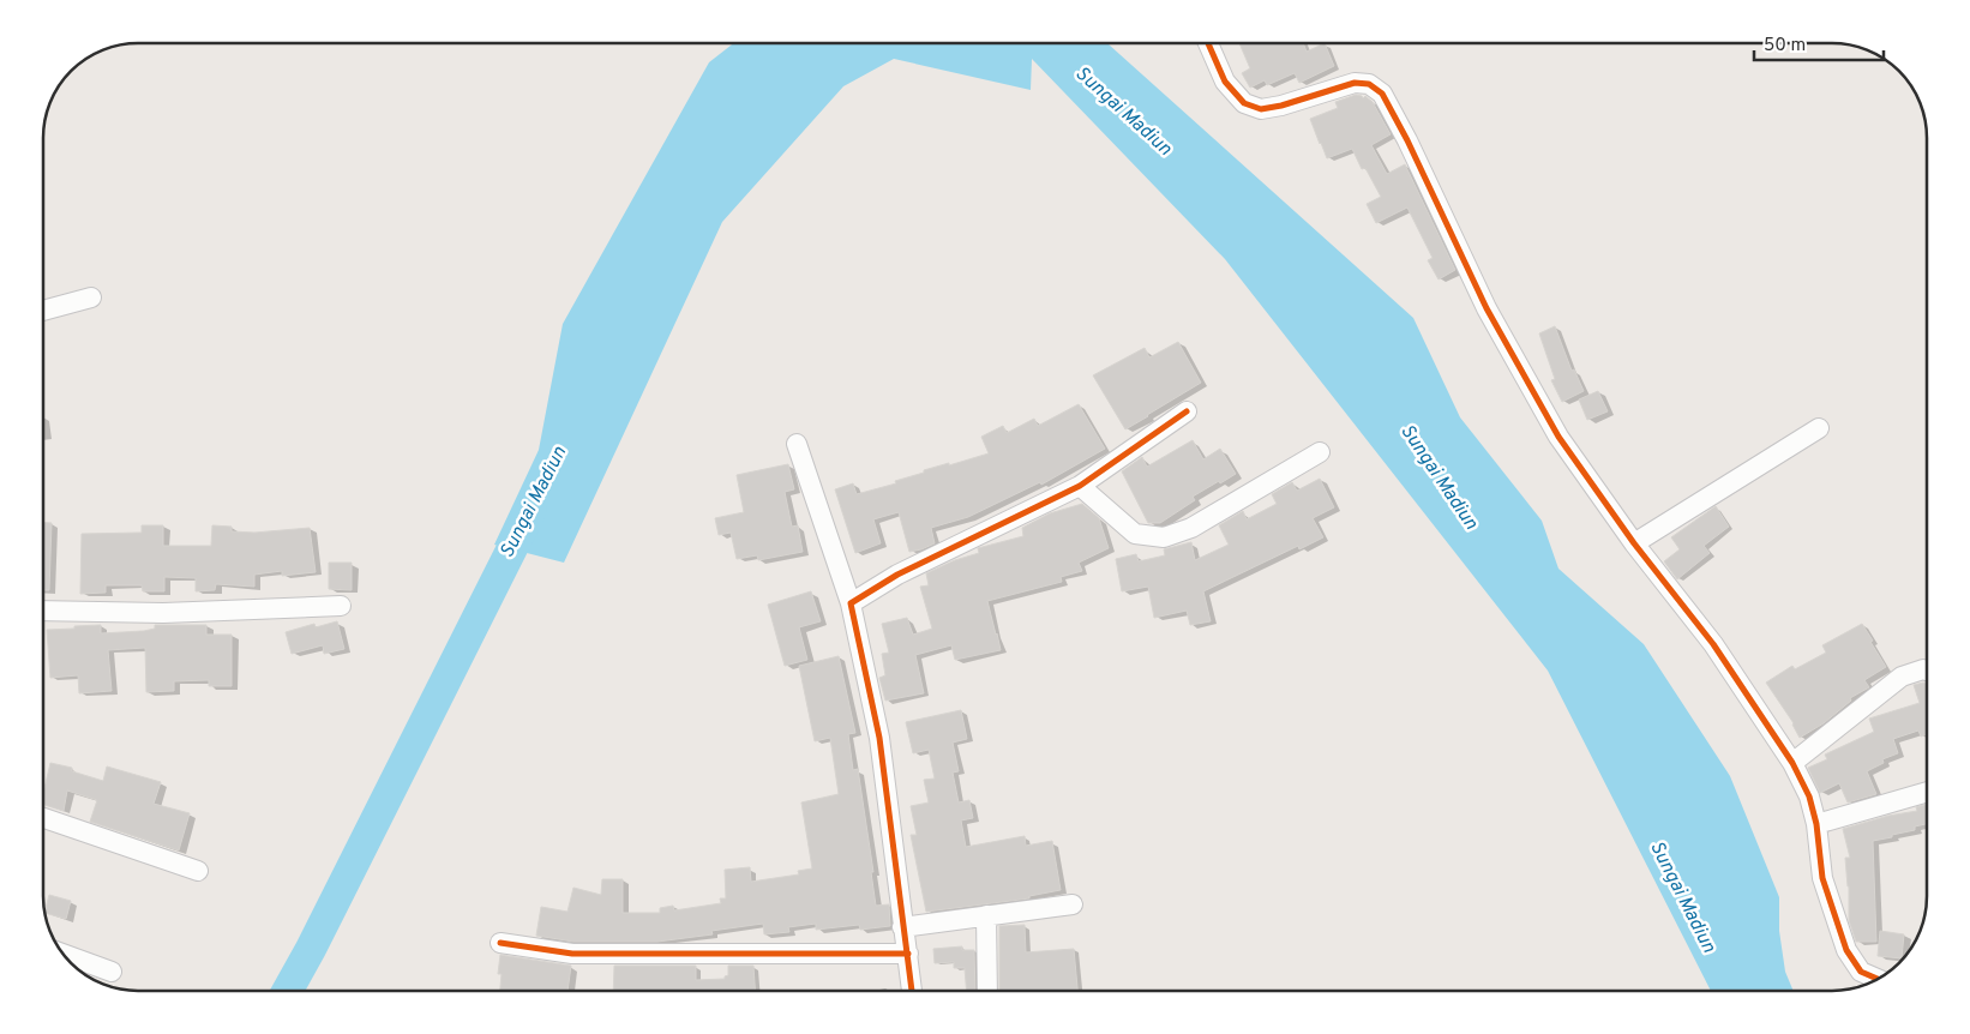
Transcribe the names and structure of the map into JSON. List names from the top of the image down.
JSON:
{
  "water": ["Sungai Madiun"],
  "scale_bar": "50 m"
}
